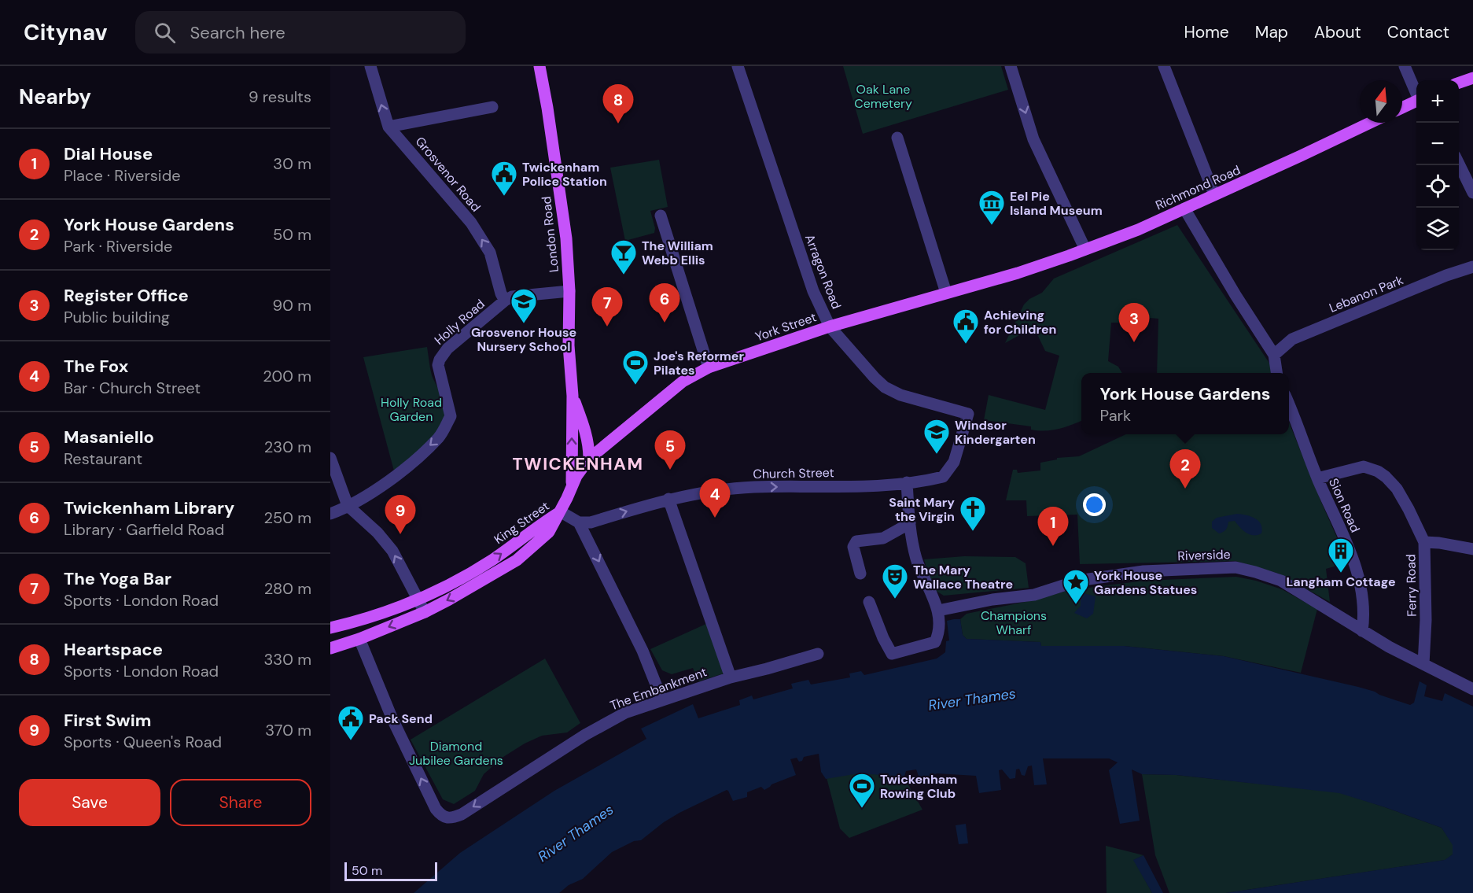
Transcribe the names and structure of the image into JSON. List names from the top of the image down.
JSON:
{
  "streets": {
    "main road": [
      "Richmond Road",
      "London Road",
      "York Street",
      "King Street"
    ],
    "street": [
      "Grosvenor Road",
      "Arragon Road",
      "Lebanon Park",
      "Holly Road",
      "Church Street",
      "Sion Road",
      "Riverside",
      "Ferry Road",
      "The Embankment"
    ]
  },
  "crossings": [
    ["Grosvenor Road", "Holly Road"],
    ["Richmond Road", "York Street"],
    ["London Road", "Holly Road"],
    ["London Road", "York Street"],
    ["London Road", "King Street"],
    ["Arragon Road", "York Street"],
    ["Arragon Road", "Church Street"],
    ["Sion Road", "Riverside"],
    ["Sion Road", "Ferry Road"],
    ["King Street", "The Embankment"],
    ["Riverside", "Ferry Road"]
  ],
  "one_way": ["Grosvenor Road", "Holly Road", "Church Street"],
  "districts": ["TWICKENHAM"],
  "water": ["River Thames"],
  "parks": [
    "Oak Lane Cemetery",
    "Holly Road Garden",
    "Champions Wharf",
    "Diamond Jubilee Gardens"
  ],
  "places": {
    "public building": ["Twickenham Police Station", "Achieving for Children", "Pack Send"],
    "museum": ["Eel Pie Island Museum"],
    "bar": ["The William Webb Ellis"],
    "school or university": ["Grosvenor House Nursery School", "Windsor Kindergarten"],
    "sports": ["Joe's Reformer Pilates", "Twickenham Rowing Club"],
    "church": ["Saint Mary the Virgin"],
    "building": ["Langham Cottage"],
    "theatre": ["The Mary Wallace Theatre"],
    "place": ["York House Gardens Statues"]
  },
  "scale_bar": "50 m",
  "north": "top",
  "page": {
    "header": "Citynav",
    "search": "Search here",
    "nav": [
      "Home",
      "Map",
      "About",
      "Contact"
    ],
    "heading": ["Nearby", "9 results"],
    "map_buttons": ["+", "−"],
    "pins": [
      "8",
      "6",
      "7",
      "3",
      "5",
      "2",
      "4",
      "9",
      "1"
    ],
    "list": [
      {
        "mark": "1",
        "name": "Dial House",
        "note": "Place · Riverside",
        "value": "30 m"
      },
      {
        "mark": "2",
        "name": "York House Gardens",
        "note": "Park · Riverside",
        "value": "50 m"
      },
      {
        "mark": "3",
        "name": "Register Office",
        "note": "Public building",
        "value": "90 m"
      },
      {
        "mark": "4",
        "name": "The Fox",
        "note": "Bar · Church Street",
        "value": "200 m"
      },
      {
        "mark": "5",
        "name": "Masaniello",
        "note": "Restaurant",
        "value": "230 m"
      },
      {
        "mark": "6",
        "name": "Twickenham Library",
        "note": "Library · Garfield Road",
        "value": "250 m"
      },
      {
        "mark": "7",
        "name": "The Yoga Bar",
        "note": "Sports · London Road",
        "value": "280 m"
      },
      {
        "mark": "8",
        "name": "Heartspace",
        "note": "Sports · London Road",
        "value": "330 m"
      },
      {
        "mark": "9",
        "name": "First Swim",
        "note": "Sports · Queen's Road",
        "value": "370 m"
      }
    ],
    "popup": ["York House Gardens", "Park"],
    "buttons": ["Save", "Share"],
    "scale": "50 m"
  }
}
